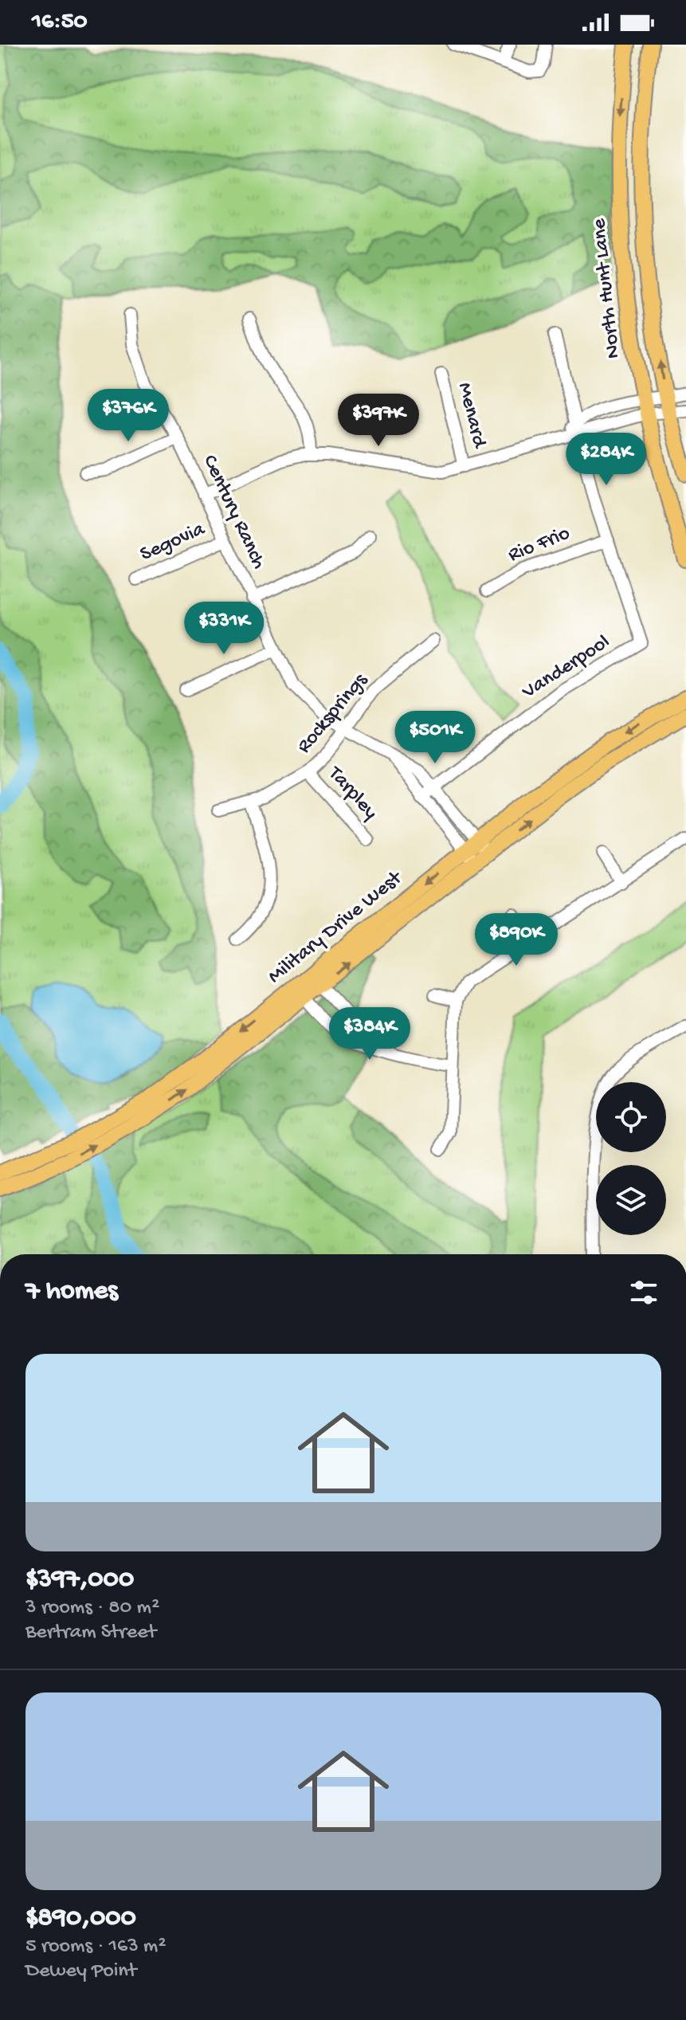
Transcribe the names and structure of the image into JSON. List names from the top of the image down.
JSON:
{
  "streets": {
    "main road": ["North Hunt Lane", "Military Drive West"],
    "street": [
      "Menard",
      "Century Ranch",
      "Segovia",
      "Rio Frio",
      "Vanderpool",
      "Rocksprings",
      "Tarpley"
    ]
  },
  "crossings": [
    ["Century Ranch", "Segovia"],
    ["Century Ranch", "Vanderpool"],
    ["Century Ranch", "Rocksprings"],
    ["Century Ranch", "Military Drive West"],
    ["Rio Frio", "Vanderpool"],
    ["Rocksprings", "Tarpley"]
  ],
  "page": {
    "status": "16:50",
    "price": [
      "$376K",
      "$397K",
      "$284K",
      "$331K",
      "$501K",
      "$890K",
      "$384K"
    ],
    "heading": "7 homes",
    "list": [
      {
        "name": "$397,000",
        "note": "3 rooms · 80 m² · Bertram Street"
      },
      {
        "name": "$890,000",
        "note": "5 rooms · 163 m² · Dewey Point"
      }
    ]
  }
}
